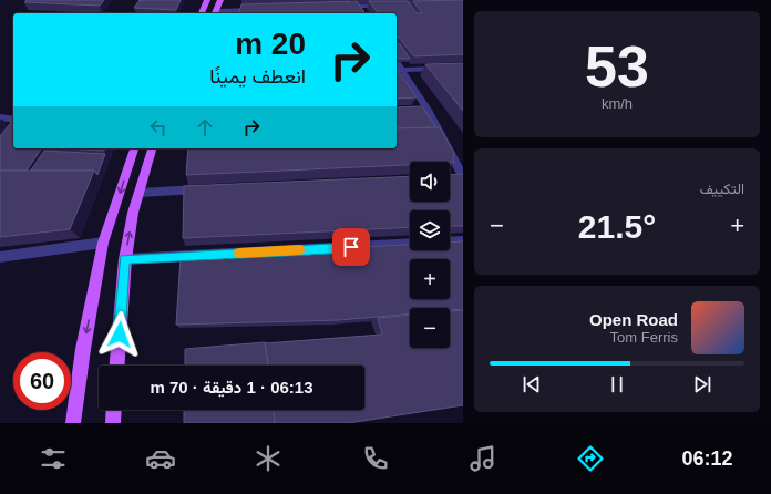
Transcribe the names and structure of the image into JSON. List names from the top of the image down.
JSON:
{
  "page": {
    "tile": [
      ["53", "km/h"],
      "التكييف"
    ],
    "turn": ["20 m", "انعطف يمينًا"],
    "map_buttons": ["+", "−"],
    "heat": ["−", "21.5°", "+"],
    "song": ["Open Road", "Tom Ferris"],
    "limit": "60",
    "trip": "06:13 · 1 دقيقة · 70 m",
    "tabs": "06:12"
  }
}
